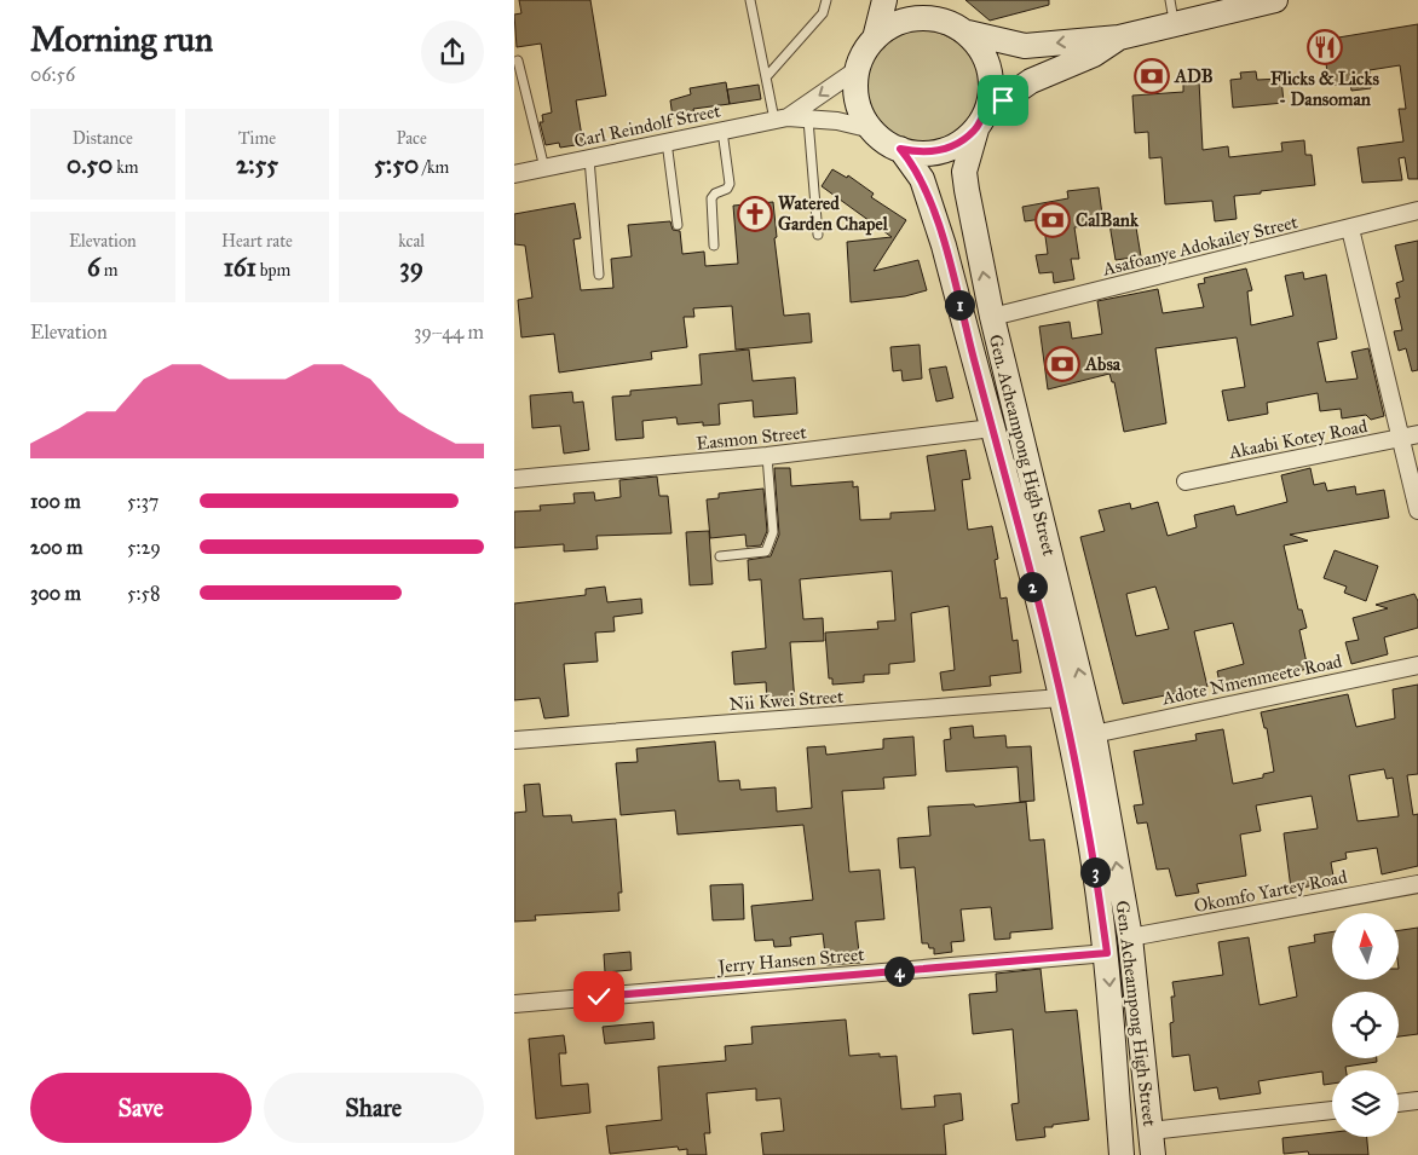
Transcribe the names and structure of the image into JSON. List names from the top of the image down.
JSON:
{
  "streets": {
    "main road": ["Gen. Acheampong High Street"],
    "street": [
      "Carl Reindolf Street",
      "Asafoanye Adokailey Street",
      "Easmon Street",
      "Akaabi Kotey Road",
      "Adote Nmenmeete Road",
      "Nii Kwei Street",
      "Okomfo Yartey Road",
      "Jerry Hansen Street"
    ]
  },
  "crossings": [
    ["Carl Reindolf Street", "Gen. Acheampong High Street"],
    ["Asafoanye Adokailey Street", "Gen. Acheampong High Street"],
    ["Easmon Street", "Gen. Acheampong High Street"],
    ["Gen. Acheampong High Street", "Adote Nmenmeete Road"],
    ["Gen. Acheampong High Street", "Nii Kwei Street"],
    ["Gen. Acheampong High Street", "Okomfo Yartey Road"],
    ["Gen. Acheampong High Street", "Jerry Hansen Street"]
  ],
  "places": {
    "restaurant": ["Flicks & Licks - Dansoman"],
    "bank": ["ADB", "CalBank", "Absa"],
    "church": ["Watered Garden Chapel"]
  },
  "north": "top",
  "page": {
    "heading": ["Morning run", "06:56"],
    "stats": [
      ["Distance", "0.50 km"],
      ["Time", "2:55"],
      ["Pace", "5:50 /km"],
      ["Elevation", "6 m"],
      ["Heart rate", "161 bpm"],
      ["kcal", "39"]
    ],
    "pins": [
      "1",
      "2",
      "3",
      "4"
    ],
    "chart": ["Elevation", "39–44 m"],
    "list": [
      {
        "name": "100 m",
        "note": "5:37"
      },
      {
        "name": "200 m",
        "note": "5:29"
      },
      {
        "name": "300 m",
        "note": "5:58"
      }
    ],
    "buttons": ["Save", "Share"]
  }
}
